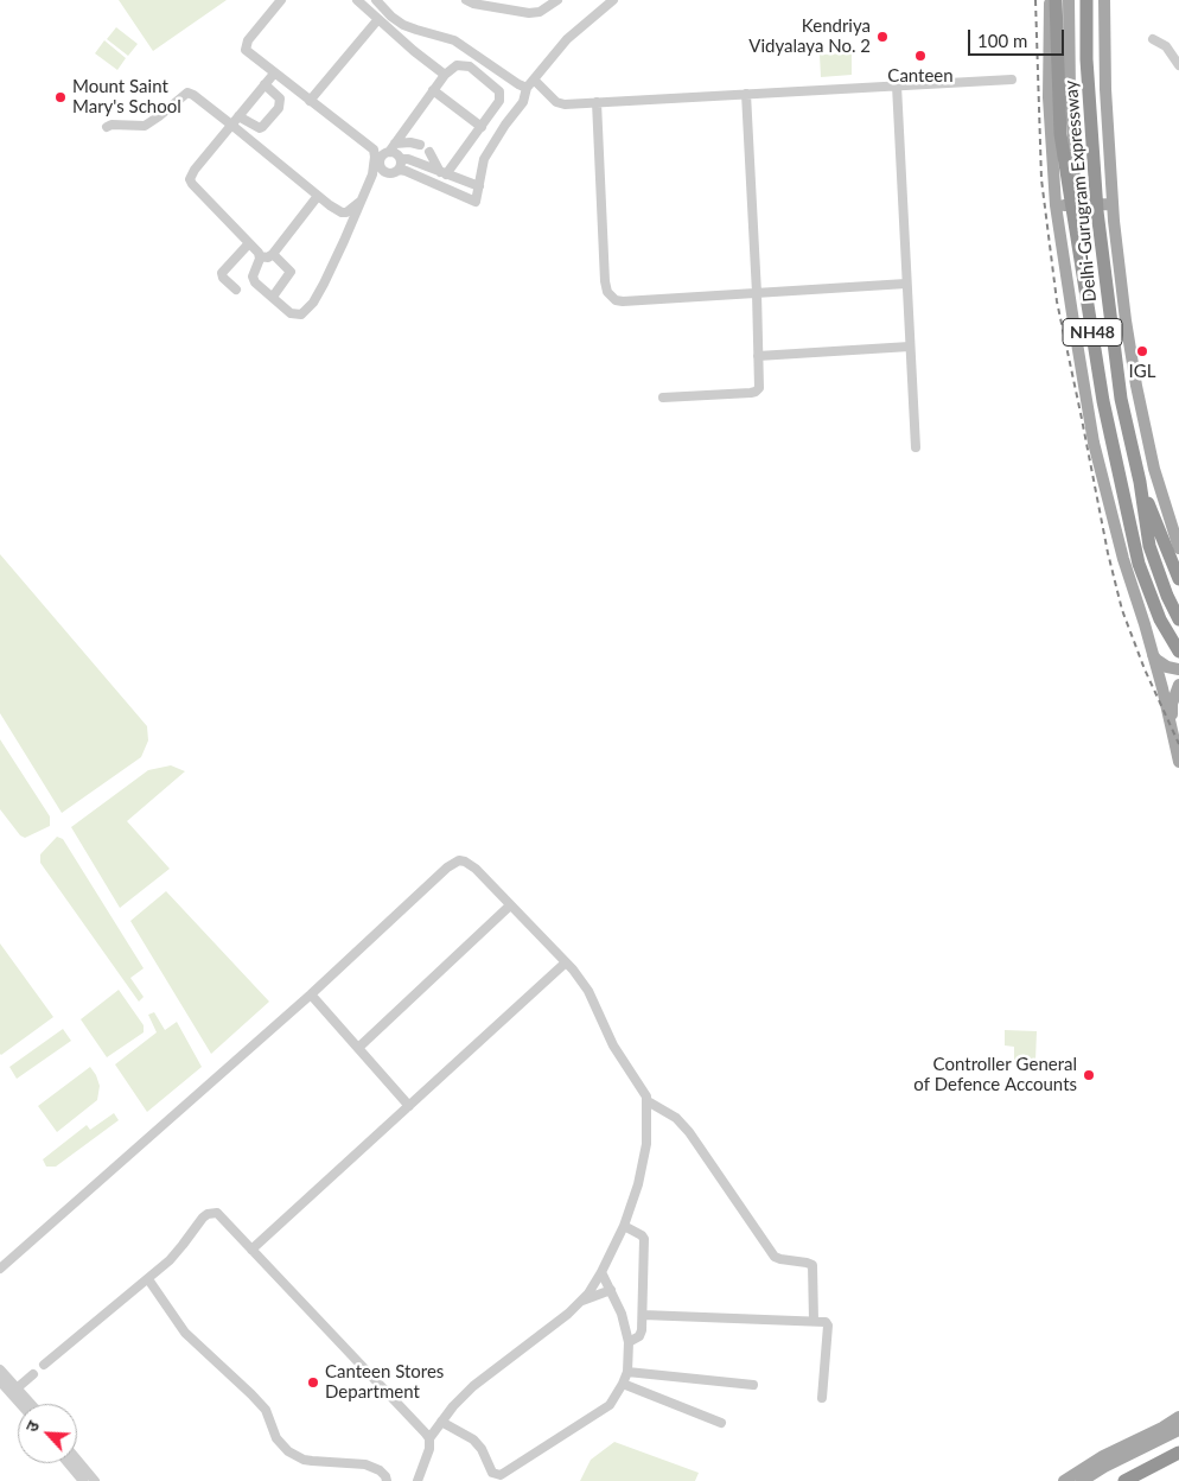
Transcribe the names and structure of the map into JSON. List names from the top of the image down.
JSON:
{
  "streets": {
    "highway": ["Delhi-Gurugram Expressway", "NH48"]
  },
  "places": [
    "Kendriya Vidyalaya No. 2",
    "Canteen",
    "Mount Saint Mary's School",
    "IGL",
    "Controller General of Defence Accounts",
    "Canteen Stores Department"
  ],
  "scale_bar": "100 m",
  "north": "top left"
}
